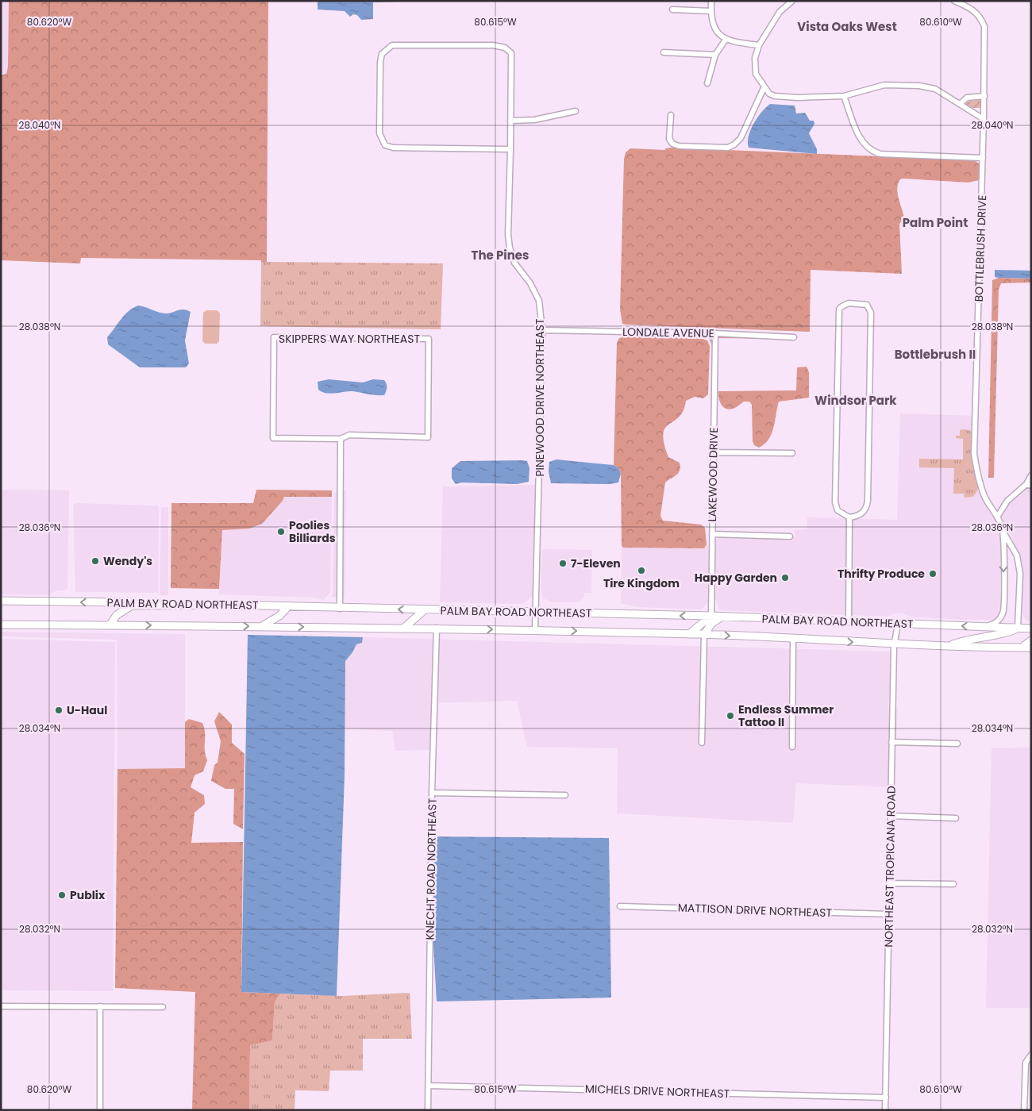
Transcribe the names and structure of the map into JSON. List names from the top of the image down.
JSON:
{
  "streets": {
    "main road": ["PALM BAY ROAD NORTHEAST"],
    "street": [
      "BOTTLEBRUSH DRIVE",
      "LONDALE AVENUE",
      "SKIPPERS WAY NORTHEAST",
      "PINEWOOD DRIVE NORTHEAST",
      "LAKEWOOD DRIVE",
      "NORTHEAST TROPICANA ROAD",
      "KNECHT ROAD NORTHEAST",
      "MATTISON DRIVE NORTHEAST",
      "MICHELS DRIVE NORTHEAST"
    ]
  },
  "crossings": [
    ["BOTTLEBRUSH DRIVE", "PALM BAY ROAD NORTHEAST"],
    ["LONDALE AVENUE", "PINEWOOD DRIVE NORTHEAST"],
    ["LONDALE AVENUE", "LAKEWOOD DRIVE"],
    ["PINEWOOD DRIVE NORTHEAST", "PALM BAY ROAD NORTHEAST"],
    ["LAKEWOOD DRIVE", "PALM BAY ROAD NORTHEAST"],
    ["PALM BAY ROAD NORTHEAST", "NORTHEAST TROPICANA ROAD"],
    ["PALM BAY ROAD NORTHEAST", "KNECHT ROAD NORTHEAST"],
    ["NORTHEAST TROPICANA ROAD", "MATTISON DRIVE NORTHEAST"],
    ["NORTHEAST TROPICANA ROAD", "MICHELS DRIVE NORTHEAST"],
    ["KNECHT ROAD NORTHEAST", "MICHELS DRIVE NORTHEAST"]
  ],
  "districts": [
    "Vista Oaks West",
    "Palm Point",
    "The Pines",
    "Bottlebrush II",
    "Windsor Park"
  ],
  "places": [
    "Poolies Billiards",
    "Wendy's",
    "7-Eleven",
    "Tire Kingdom",
    "Thrifty Produce",
    "Happy Garden",
    "U-Haul",
    "Endless Summer Tattoo II",
    "Publix"
  ],
  "coordinates": [
    "80.620°W",
    "80.615°W",
    "80.610°W",
    "28.040°N",
    "28.038°N",
    "28.036°N",
    "28.034°N",
    "28.032°N"
  ]
}
